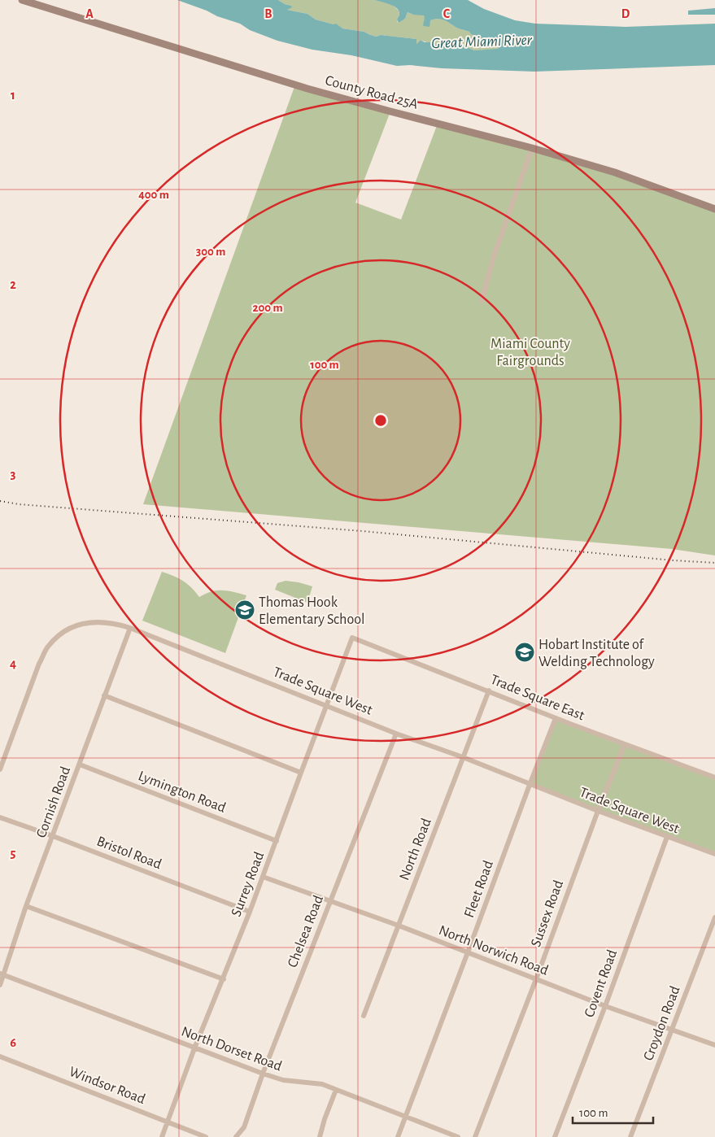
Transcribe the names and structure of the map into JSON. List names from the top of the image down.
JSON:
{
  "streets": {
    "main road": ["County Road 25A"],
    "street": [
      "Trade Square West",
      "Trade Square East",
      "Lymington Road",
      "Cornish Road",
      "North Road",
      "Bristol Road",
      "Surrey Road",
      "Fleet Road",
      "Sussex Road",
      "Chelsea Road",
      "North Norwich Road",
      "Covent Road",
      "Croydon Road",
      "North Dorset Road",
      "Windsor Road"
    ]
  },
  "crossings": [
    ["Trade Square West", "Cornish Road"],
    ["Trade Square West", "North Road"],
    ["Trade Square West", "Surrey Road"],
    ["Trade Square West", "Fleet Road"],
    ["Trade Square West", "Sussex Road"],
    ["Trade Square West", "Chelsea Road"],
    ["Trade Square West", "Covent Road"],
    ["Trade Square East", "North Road"],
    ["Trade Square East", "Surrey Road"],
    ["Trade Square East", "Fleet Road"],
    ["Trade Square East", "Sussex Road"],
    ["Lymington Road", "Cornish Road"],
    ["Lymington Road", "Surrey Road"],
    ["Cornish Road", "Bristol Road"],
    ["Cornish Road", "North Dorset Road"],
    ["North Road", "North Norwich Road"],
    ["Bristol Road", "Surrey Road"],
    ["Surrey Road", "North Norwich Road"],
    ["Surrey Road", "North Dorset Road"],
    ["Surrey Road", "Windsor Road"],
    ["Fleet Road", "North Norwich Road"],
    ["Fleet Road", "North Dorset Road"],
    ["Sussex Road", "North Norwich Road"],
    ["Chelsea Road", "North Norwich Road"],
    ["Chelsea Road", "North Dorset Road"],
    ["North Norwich Road", "Covent Road"],
    ["North Norwich Road", "Croydon Road"]
  ],
  "water": ["Great Miami River"],
  "parks": ["Miami County Fairgrounds"],
  "places": {
    "school or university": ["Thomas Hook Elementary School", "Hobart Institute of Welding Technology"]
  },
  "scale_bar": "100 m",
  "grid": {
    "columns": [
      "A",
      "B",
      "C",
      "D"
    ],
    "rows": [
      "1",
      "2",
      "3",
      "4",
      "5",
      "6"
    ]
  },
  "rings": [
    "400 m",
    "300 m",
    "200 m",
    "100 m"
  ]
}
